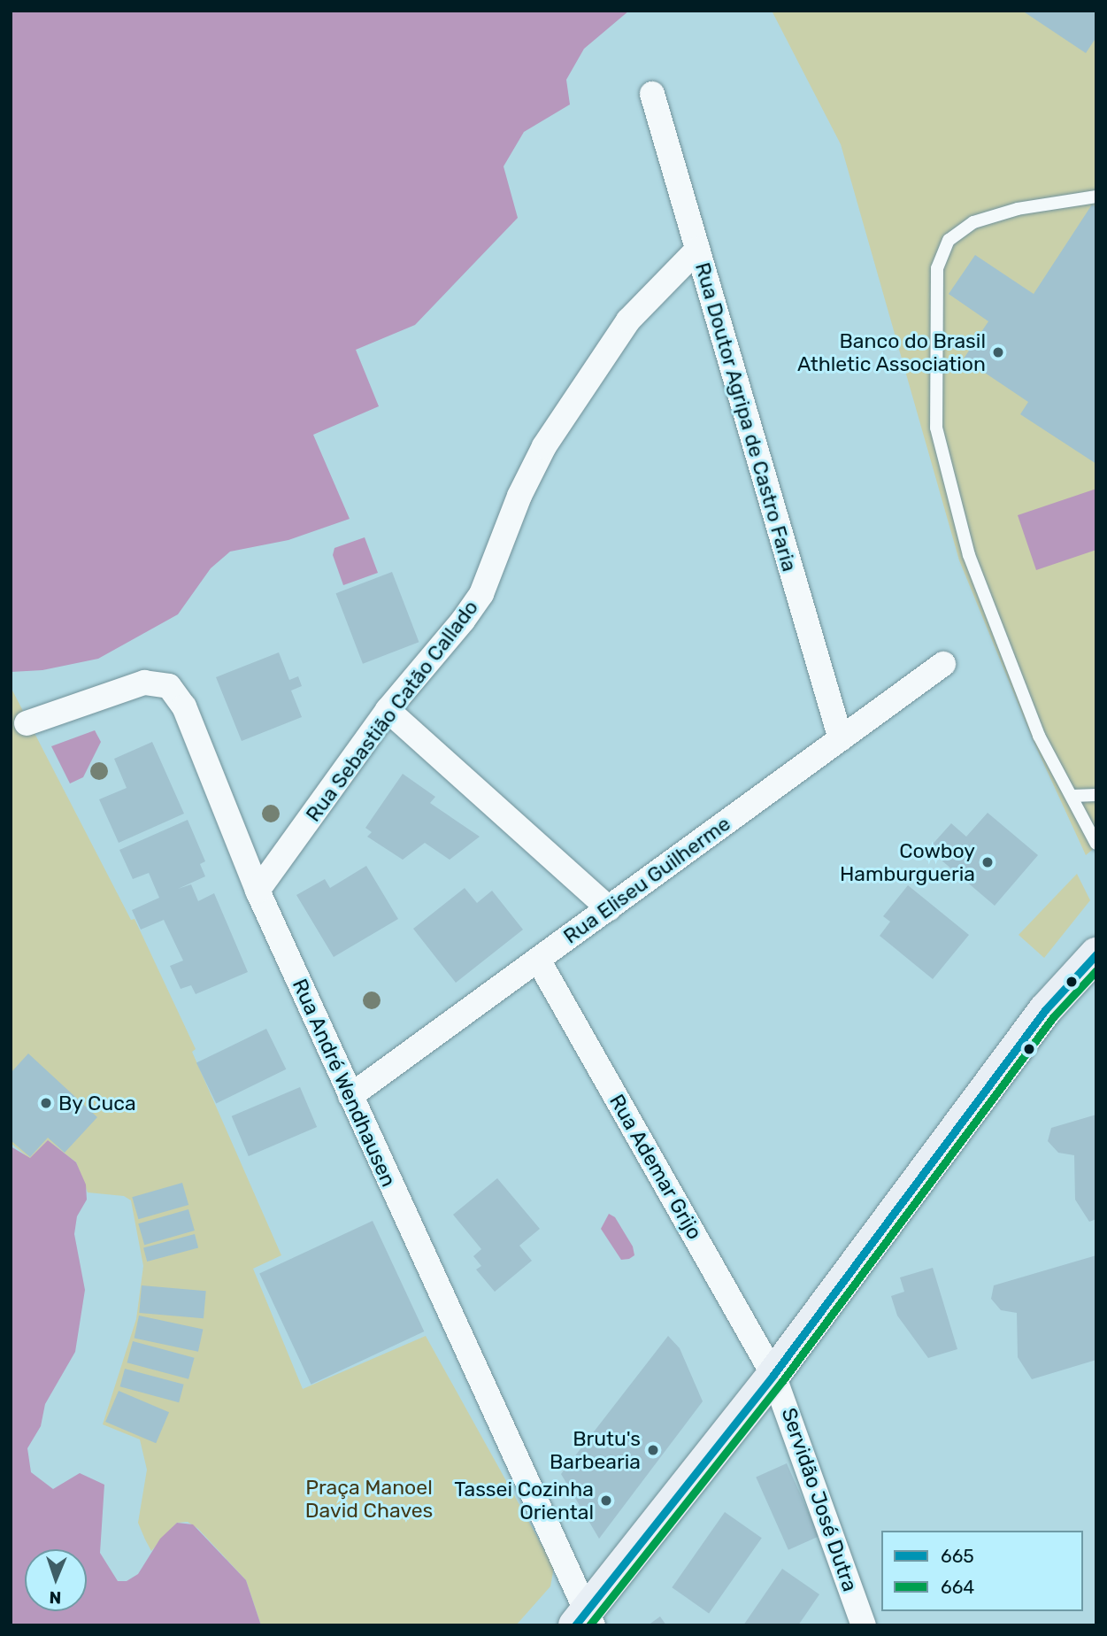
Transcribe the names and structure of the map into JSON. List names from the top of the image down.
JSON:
{
  "streets": {
    "street": [
      "Rua Doutor Agripa de Castro Faria",
      "Rua Sebastião Catão Callado",
      "Rua Eliseu Guilherme",
      "Rua André Wendhausen",
      "Rua Ademar Grijo",
      "Servidão José Dutra"
    ]
  },
  "crossings": [
    ["Rua Doutor Agripa de Castro Faria", "Rua Sebastião Catão Callado"],
    ["Rua Doutor Agripa de Castro Faria", "Rua Eliseu Guilherme"],
    ["Rua Sebastião Catão Callado", "Rua André Wendhausen"],
    ["Rua Eliseu Guilherme", "Rua André Wendhausen"],
    ["Rua Eliseu Guilherme", "Rua Ademar Grijo"],
    ["Rua Ademar Grijo", "Servidão José Dutra"]
  ],
  "parks": ["Praça Manoel David Chaves"],
  "places": [
    "Banco do Brasil Athletic Association",
    "Cowboy Hamburgueria",
    "By Cuca",
    "Brutu's Barbearia",
    "Tassei Cozinha Oriental"
  ],
  "lines": ["transit line 665", "transit line 664"],
  "legend": ["665", "664"],
  "north": "bottom"
}
